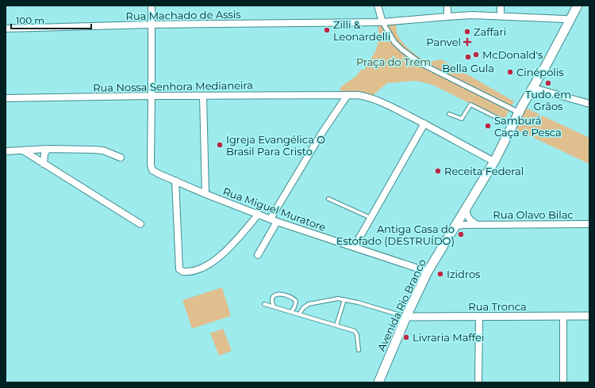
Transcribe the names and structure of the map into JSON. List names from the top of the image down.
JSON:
{
  "streets": {
    "main road": ["Avenida Rio Branco"],
    "street": [
      "Rua Machado de Assis",
      "Rua Nossa Senhora Medianeira",
      "Rua Miguel Muratore",
      "Rua Olavo Bilac",
      "Rua Tronca"
    ]
  },
  "crossings": [
    ["Rua Machado de Assis", "Avenida Rio Branco"],
    ["Rua Nossa Senhora Medianeira", "Rua Miguel Muratore"],
    ["Rua Nossa Senhora Medianeira", "Avenida Rio Branco"],
    ["Rua Miguel Muratore", "Avenida Rio Branco"],
    ["Rua Olavo Bilac", "Avenida Rio Branco"],
    ["Avenida Rio Branco", "Rua Tronca"]
  ],
  "parks": ["Praça do Trem"],
  "places": {
    "other": [
      "Zilli & Leonardelli",
      "Zaffari",
      "McDonald's",
      "Bella Gula",
      "Cinépolis",
      "Tudo em Grãos",
      "Samburá Caça e Pesca",
      "Igreja Evangélica O Brasil Para Cristo",
      "Receita Federal",
      "Antiga Casa do Estofado (DESTRUÍDO)",
      "Izidros",
      "Livraria Maffei"
    ],
    "health": ["Panvel"]
  },
  "scale_bar": "100 m"
}
